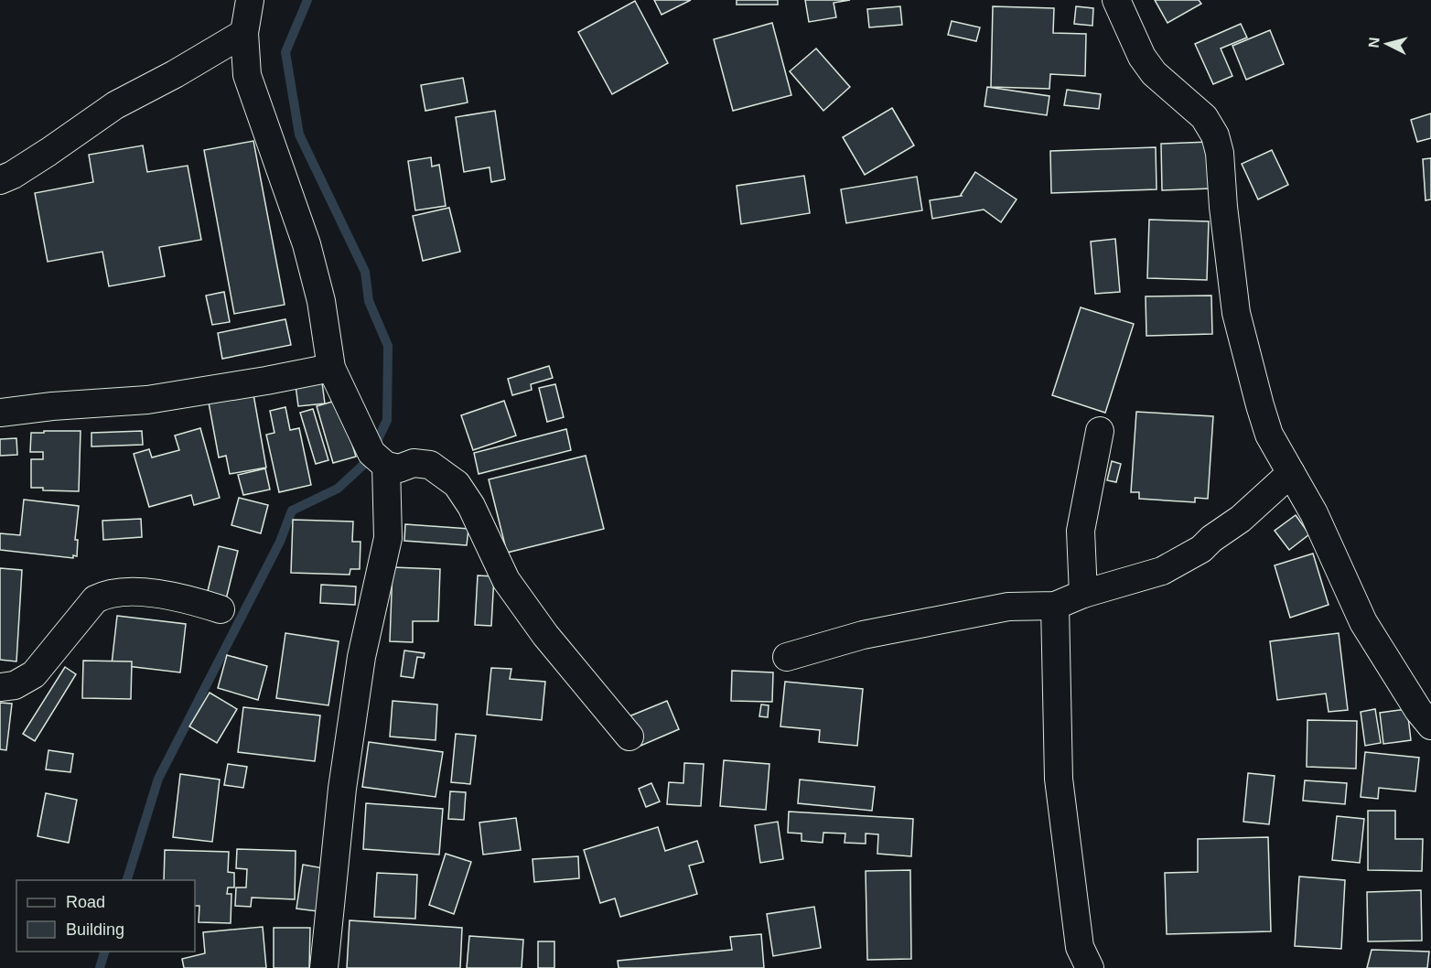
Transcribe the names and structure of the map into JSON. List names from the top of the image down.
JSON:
{
  "legend": ["Road", "Building"],
  "north": "left"
}
